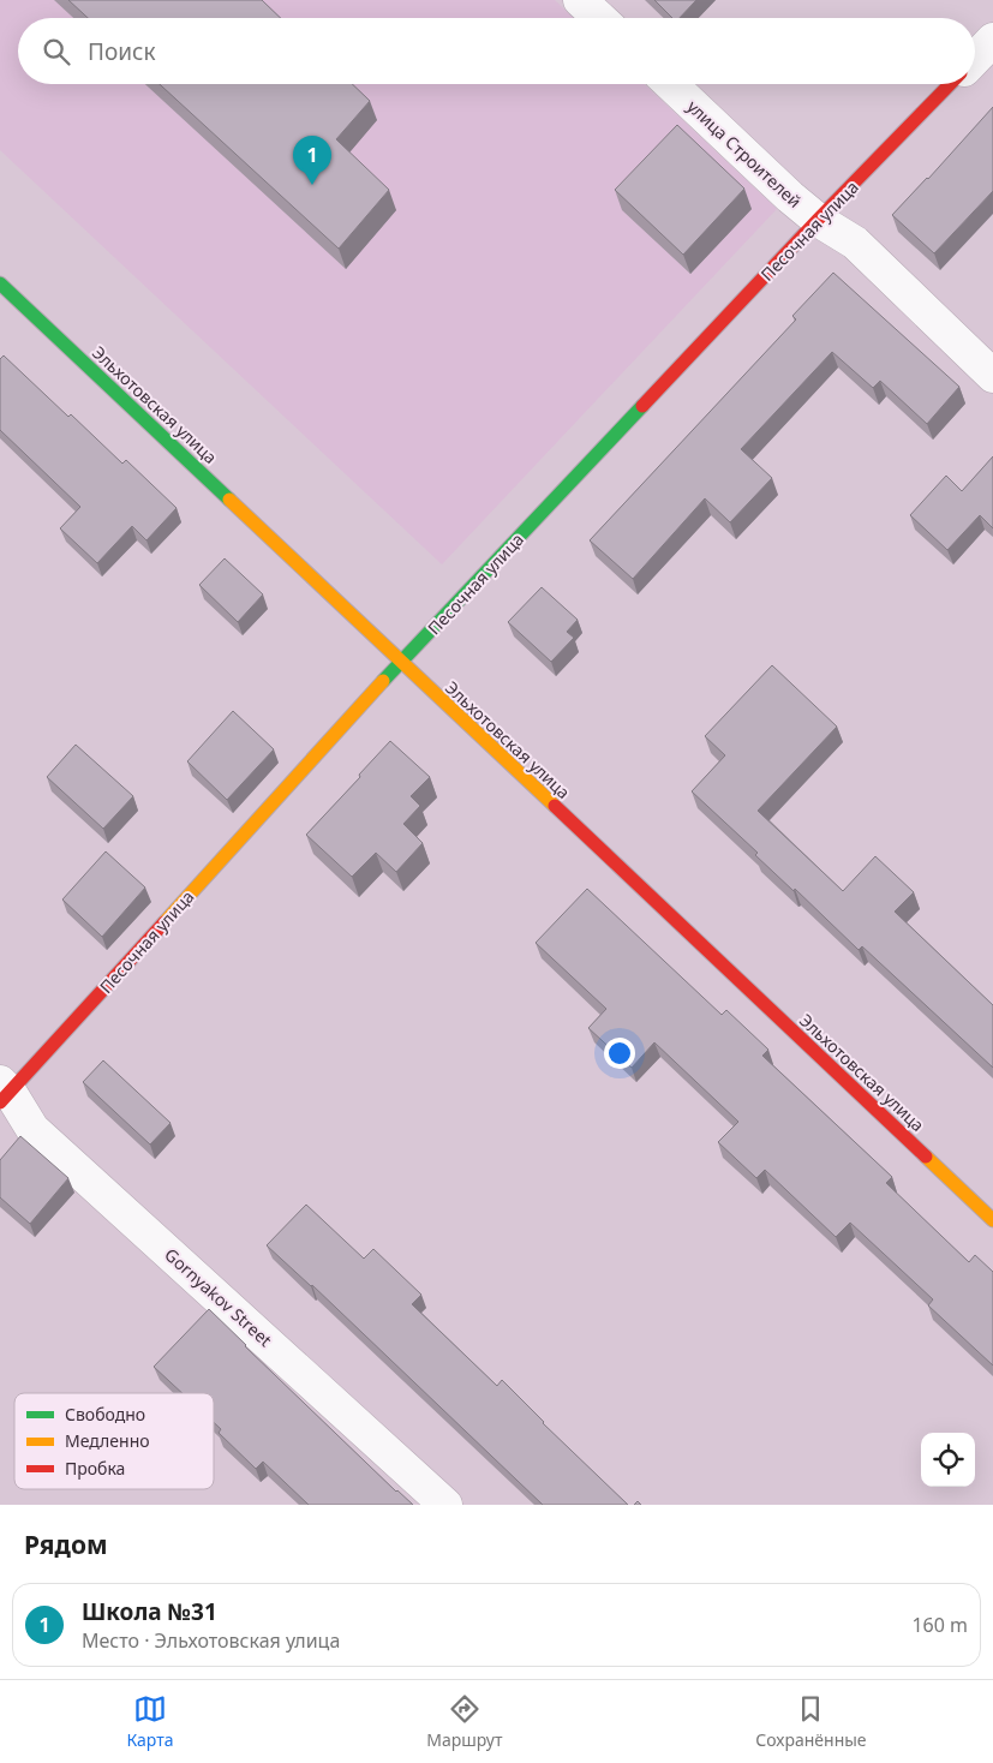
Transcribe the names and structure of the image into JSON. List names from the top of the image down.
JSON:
{
  "streets": {
    "street": [
      "улица Строителей",
      "Песочная улица",
      "Эльхотовская улица",
      "Gornyakov Street"
    ]
  },
  "crossings": [
    ["улица Строителей", "Песочная улица"],
    ["Песочная улица", "Эльхотовская улица"],
    ["Песочная улица", "Gornyakov Street"]
  ],
  "legend": ["Свободно", "Медленно", "Пробка"],
  "page": {
    "search": "Поиск",
    "pins": "1",
    "heading": "Рядом",
    "list": [
      {
        "mark": "1",
        "name": "Школа №31",
        "note": "Место · Эльхотовская улица",
        "value": "160 m"
      }
    ],
    "nav": ["Карта", "Маршрут", "Сохранённые"]
  }
}
